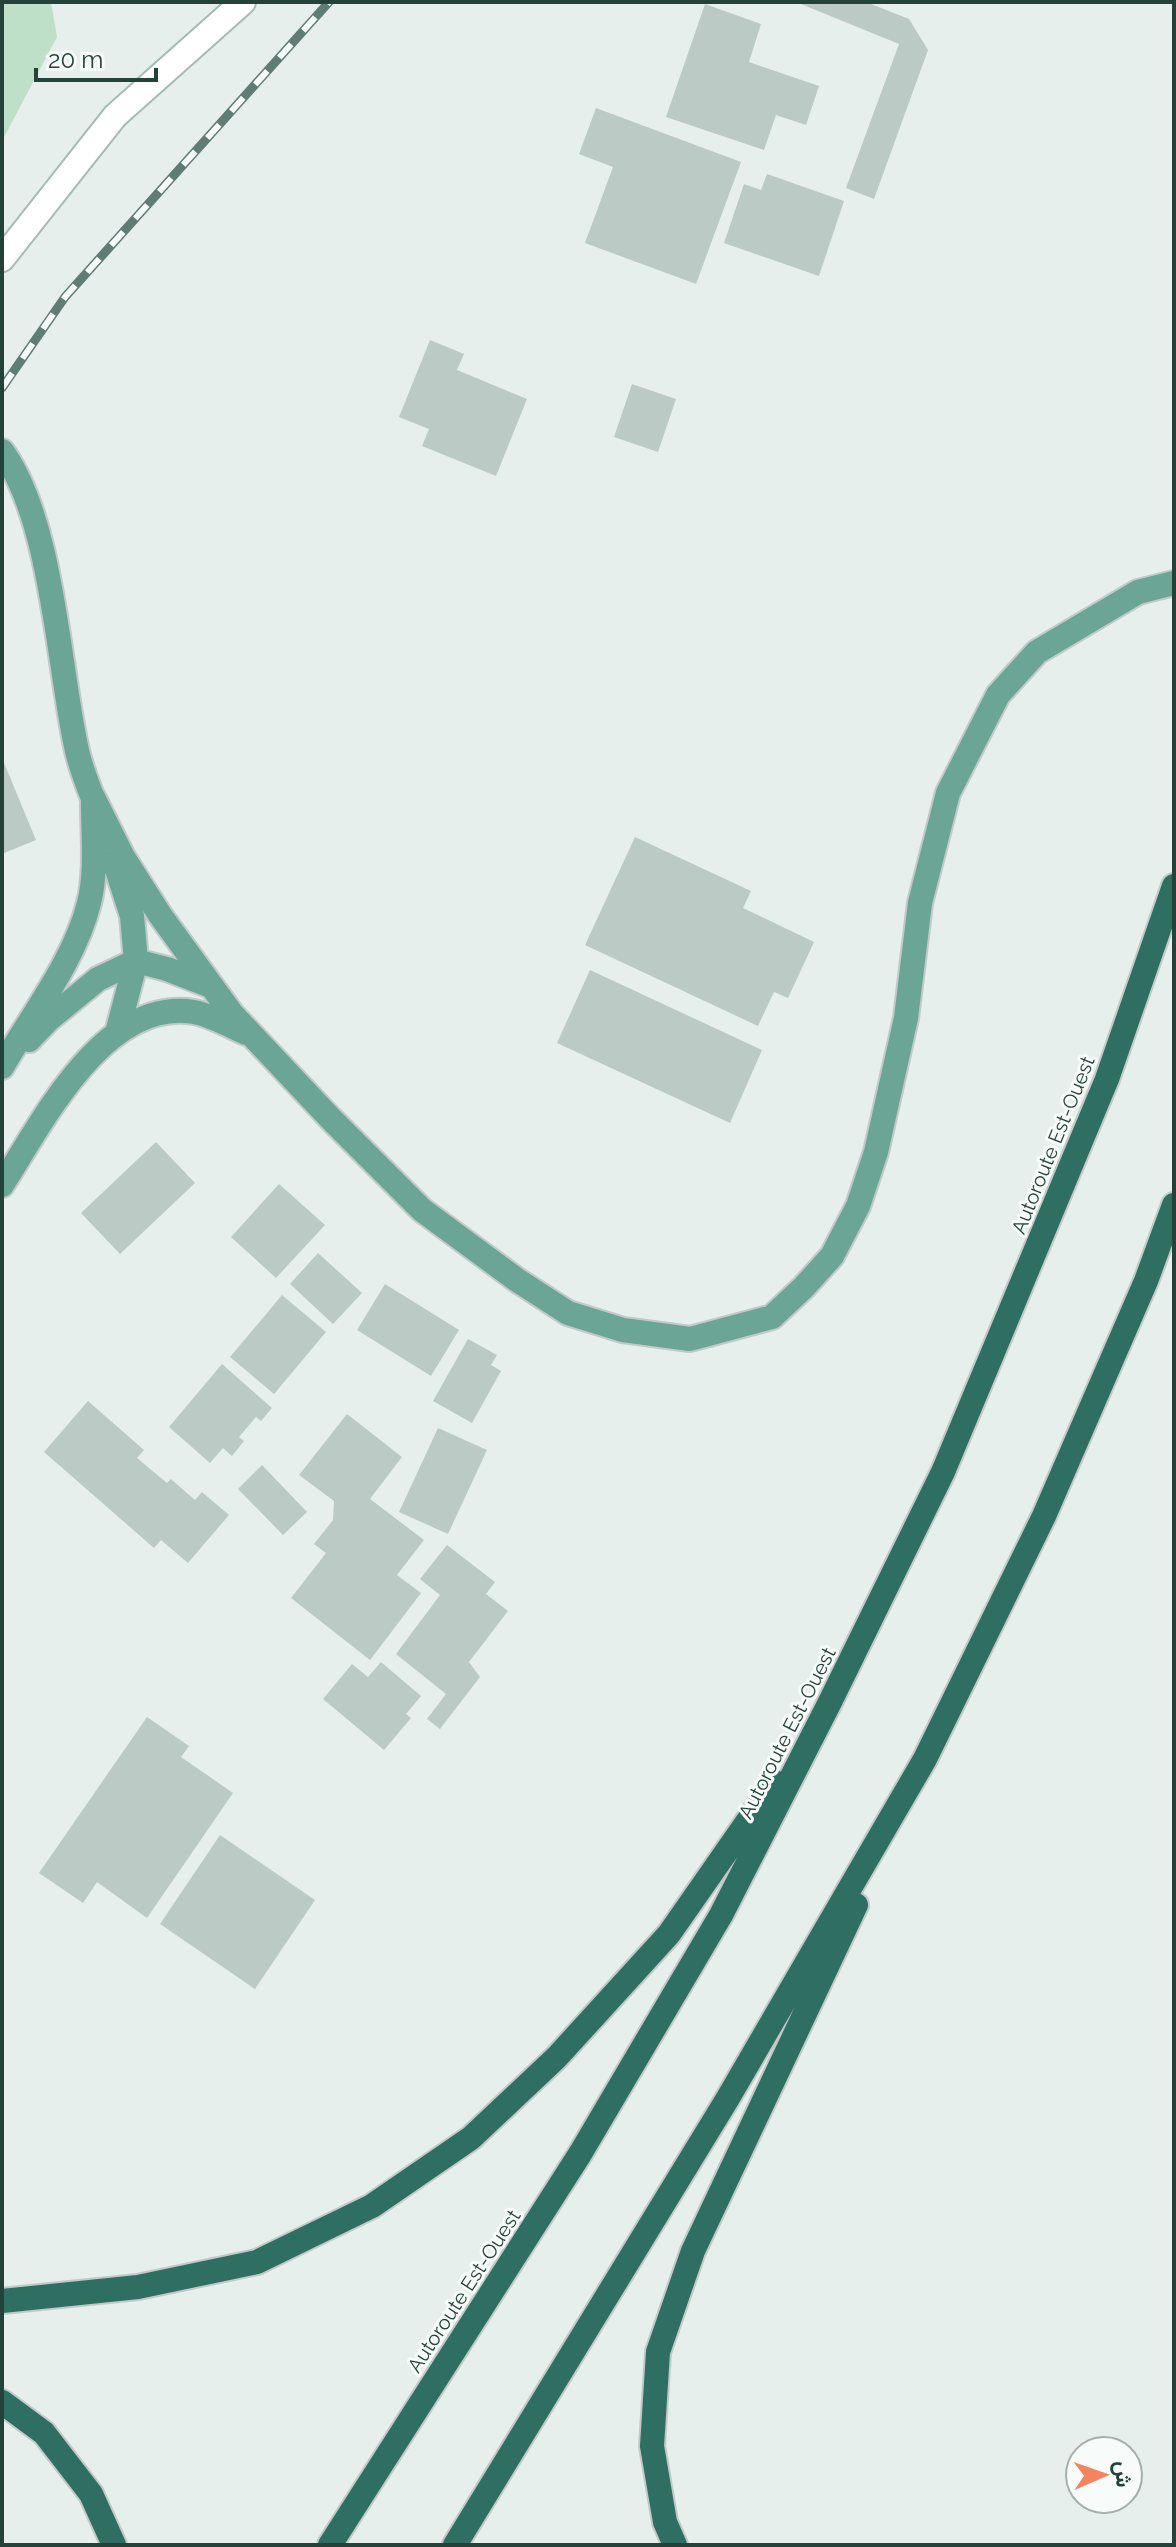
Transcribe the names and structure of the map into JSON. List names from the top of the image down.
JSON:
{
  "streets": {
    "highway": ["Autoroute Est-Ouest"]
  },
  "scale_bar": "20 m",
  "north": "right"
}
